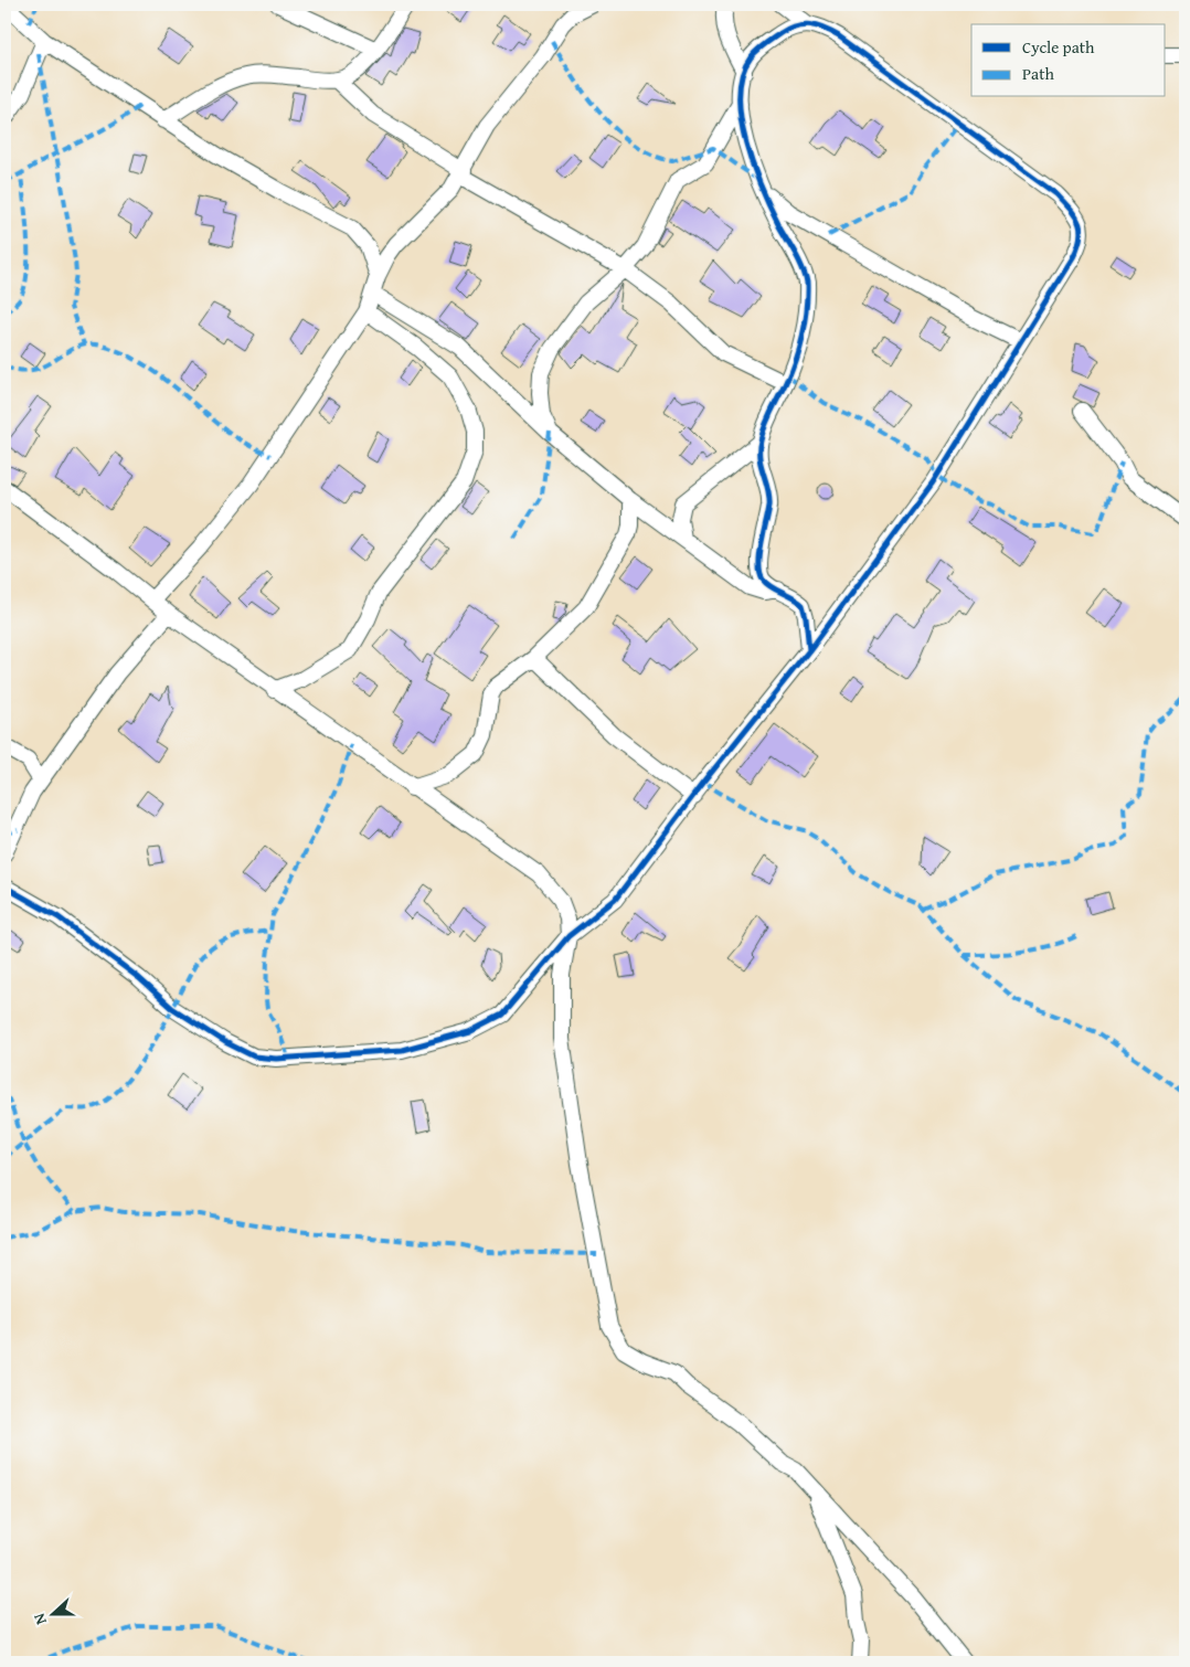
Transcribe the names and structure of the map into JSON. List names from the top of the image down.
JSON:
{
  "legend": ["Cycle path", "Path"],
  "north": "left"
}
